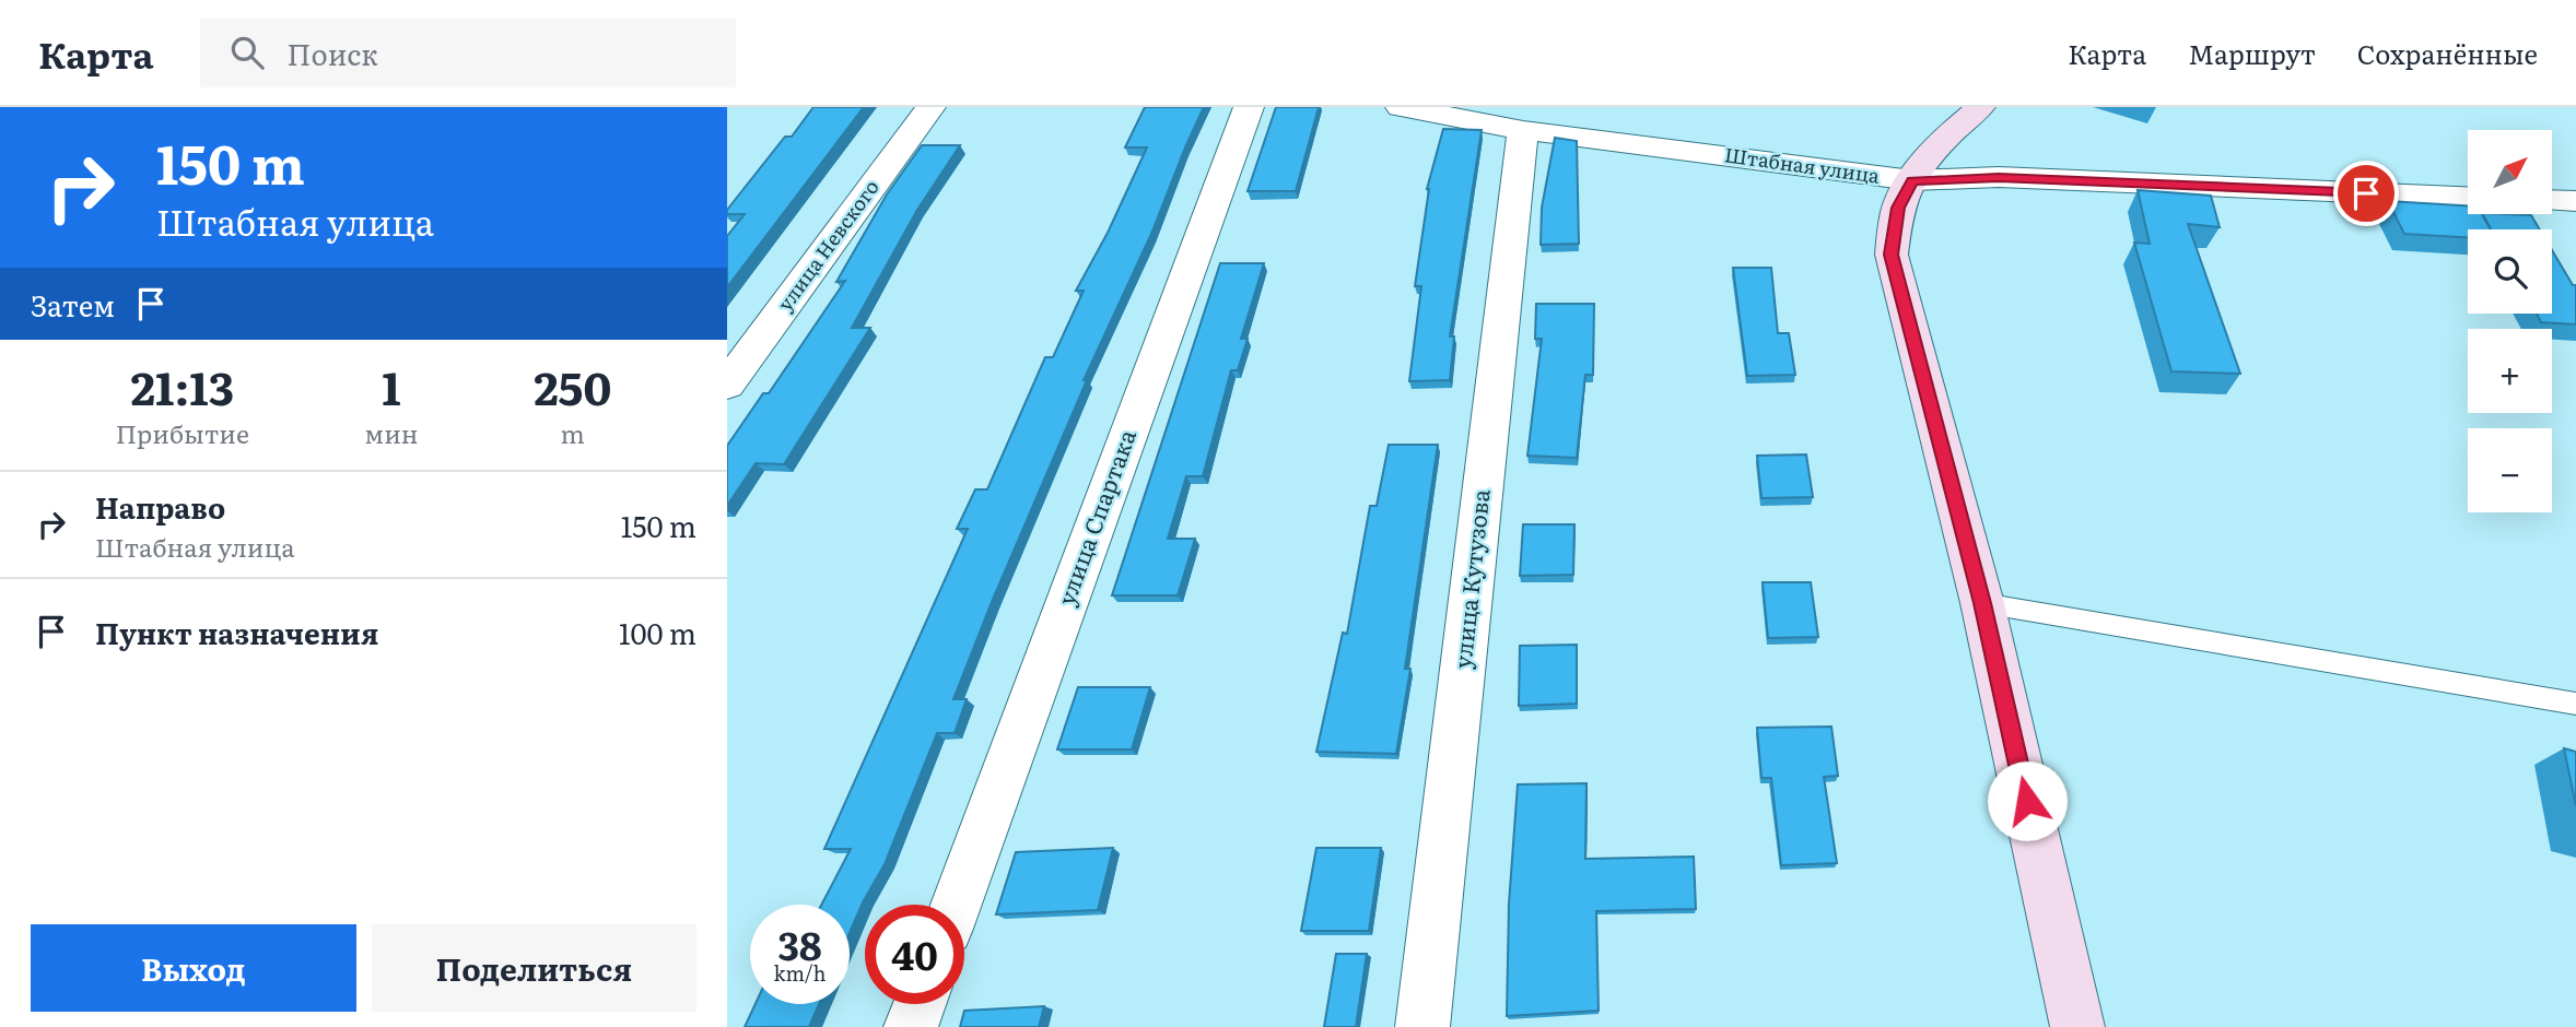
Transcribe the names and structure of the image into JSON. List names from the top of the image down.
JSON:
{
  "streets": {
    "street": [
      "Штабная улица",
      "улица Невского",
      "улица Спартака",
      "улица Кутузова"
    ]
  },
  "crossings": [
    ["Штабная улица", "улица Кутузова"]
  ],
  "north": "top right",
  "page": {
    "header": "Карта",
    "search": "Поиск",
    "nav": ["Карта", "Маршрут", "Сохранённые"],
    "turn": ["150 m", "Штабная улица"],
    "map_buttons": ["+", "−"],
    "then": "Затем",
    "eta": [
      "21:13",
      "Прибытие",
      "1",
      "мин",
      "250",
      "m"
    ],
    "list": [
      {
        "name": "Направо",
        "note": "Штабная улица",
        "value": "150 m"
      },
      {
        "name": "Пункт назначения",
        "value": "100 m"
      }
    ],
    "speed": "38 km/h",
    "limit": "40",
    "buttons": ["Выход", "Поделиться"]
  }
}
